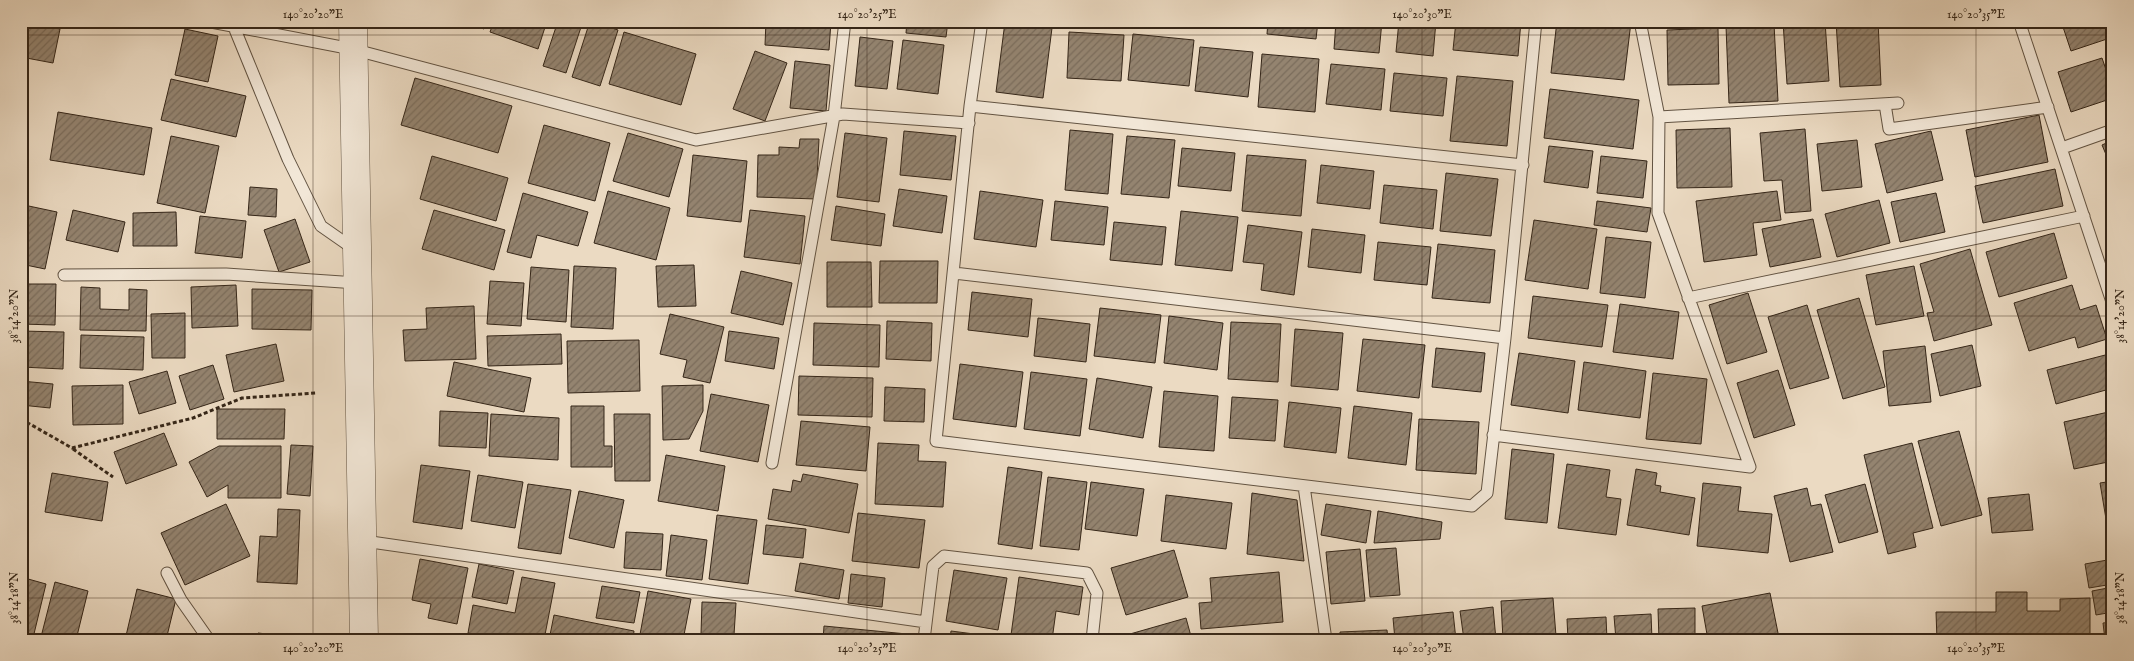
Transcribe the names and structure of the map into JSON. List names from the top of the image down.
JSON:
{
  "coordinates": [
    "140°20'20\"E",
    "140°20'25\"E",
    "140°20'30\"E",
    "140°20'35\"E",
    "38°14'20\"N",
    "38°14'18\"N"
  ]
}
